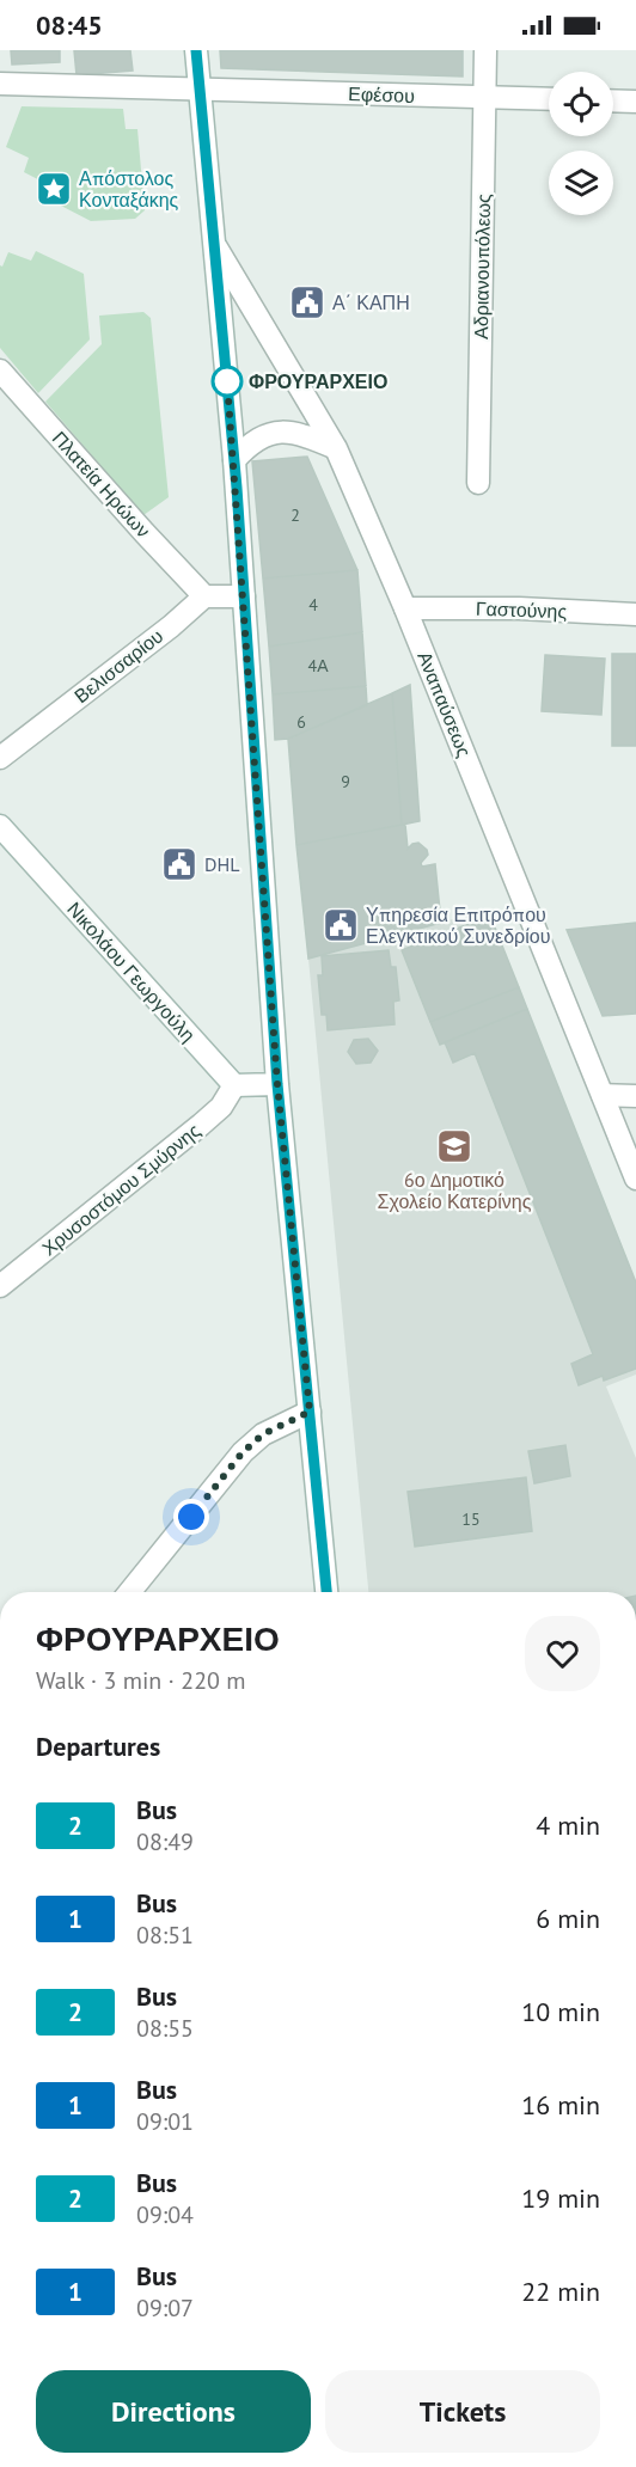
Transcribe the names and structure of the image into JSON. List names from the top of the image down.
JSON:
{
  "streets": {
    "street": [
      "Εφέσου",
      "Αδριανουπόλεως",
      "Πλατεία Ηρώων",
      "Γαστούνης",
      "Βελισσαρίου",
      "Αναπαύσεως",
      "Νικολάου Γεωργούλη",
      "Χρυσοστόμου Σμύρνης"
    ]
  },
  "crossings": [
    ["Εφέσου", "Αδριανουπόλεως"],
    ["Πλατεία Ηρώων", "Βελισσαρίου"],
    ["Γαστούνης", "Αναπαύσεως"],
    ["Νικολάου Γεωργούλη", "Χρυσοστόμου Σμύρνης"]
  ],
  "places": {
    "place": ["Απόστολος Κονταξάκης"],
    "public building": ["Α΄ ΚΑΠΗ", "DHL", "Υπηρεσία Επιτρόπου Ελεγκτικού Συνεδρίου"],
    "other": ["ΦΡΟΥΡΑΡΧΕΙΟ"],
    "school or university": ["6ο Δημοτικό Σχολείο Κατερίνης"]
  },
  "lines": ["bus line 2"],
  "house_numbers": [
    "2",
    "4",
    "4Α",
    "6",
    "9",
    "15"
  ],
  "page": {
    "status": "08:45",
    "heading": [
      ["ΦΡΟΥΡΑΡΧΕΙΟ", "Walk · 3 min · 220 m"],
      "Departures"
    ],
    "list": [
      {
        "mark": "2",
        "name": "Bus",
        "note": "08:49",
        "value": "4 min"
      },
      {
        "mark": "1",
        "name": "Bus",
        "note": "08:51",
        "value": "6 min"
      },
      {
        "mark": "2",
        "name": "Bus",
        "note": "08:55",
        "value": "10 min"
      },
      {
        "mark": "1",
        "name": "Bus",
        "note": "09:01",
        "value": "16 min"
      },
      {
        "mark": "2",
        "name": "Bus",
        "note": "09:04",
        "value": "19 min"
      },
      {
        "mark": "1",
        "name": "Bus",
        "note": "09:07",
        "value": "22 min"
      }
    ],
    "buttons": ["Directions", "Tickets"]
  }
}
